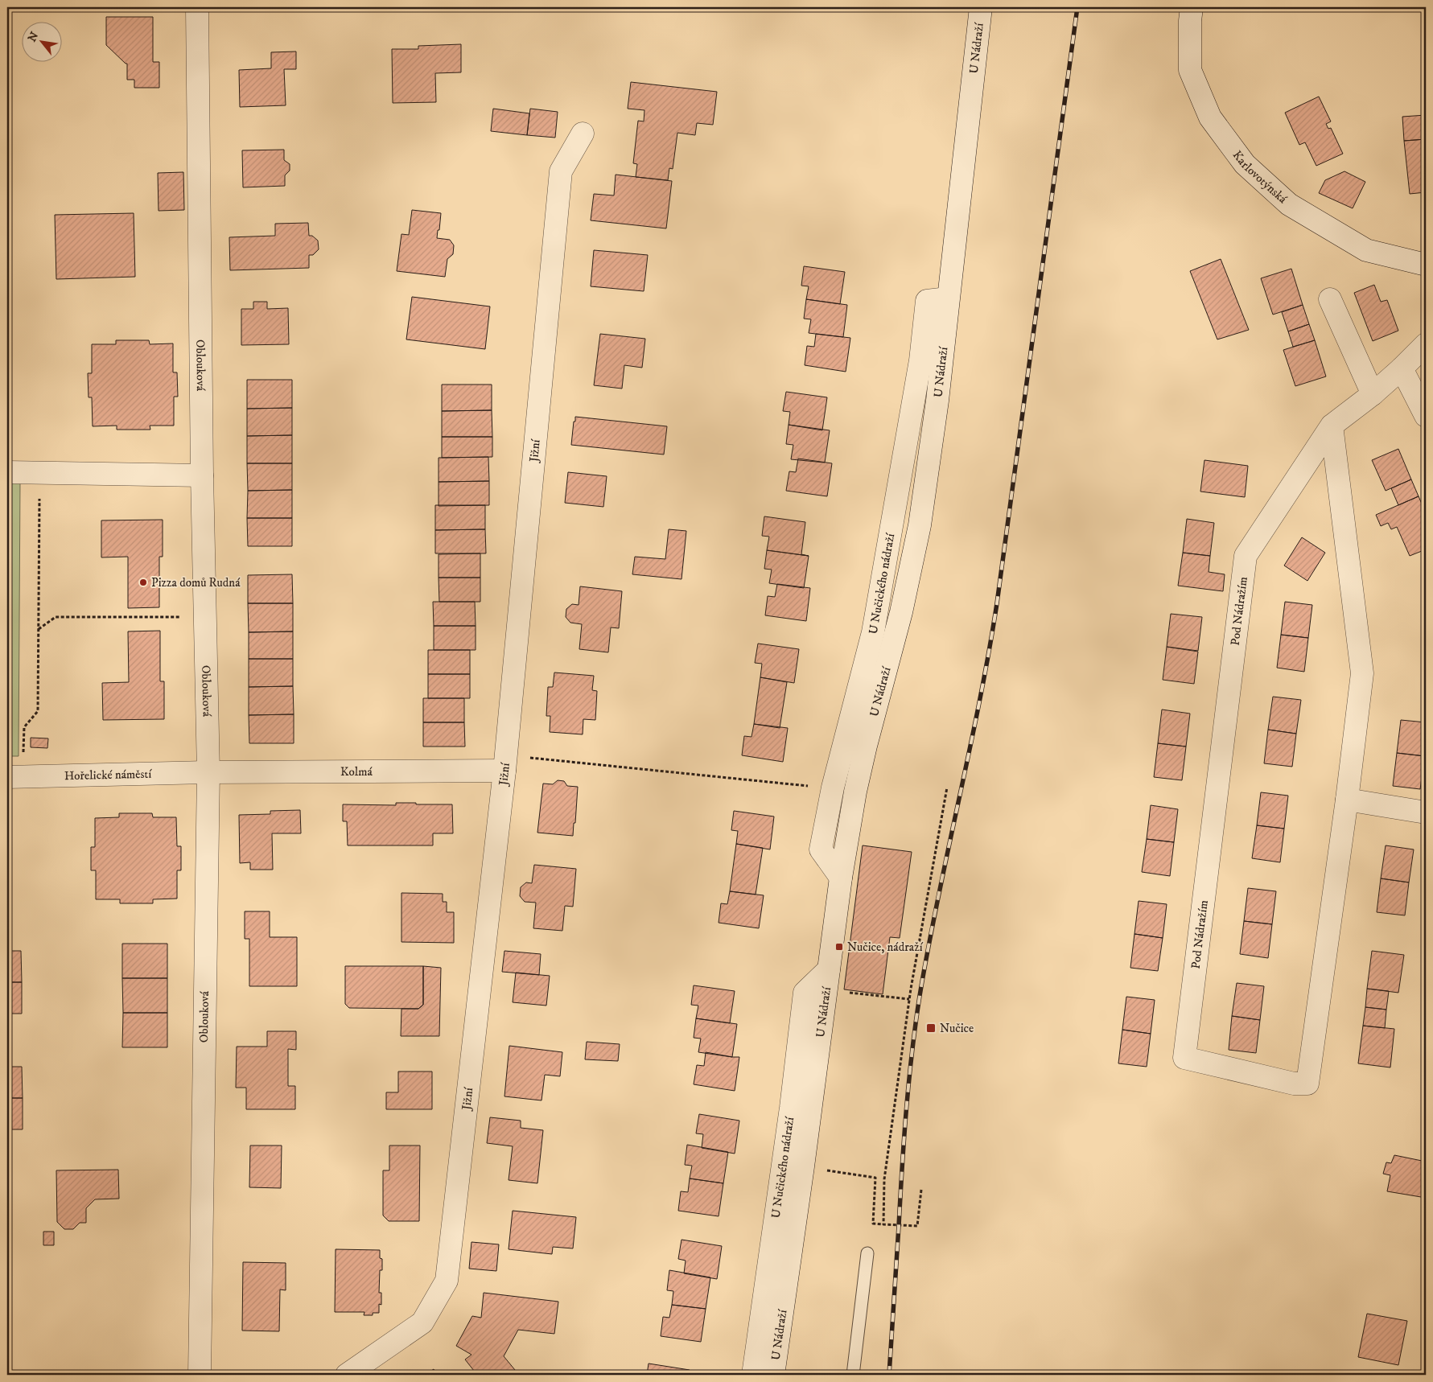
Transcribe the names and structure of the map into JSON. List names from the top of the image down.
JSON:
{
  "streets": {
    "street": [
      "U Nádraží",
      "Karlovotýnská",
      "Oblouková",
      "Jižní",
      "U Nučického nádraží",
      "Pod Nádražím",
      "Kolmá",
      "Hořelické náměstí"
    ]
  },
  "crossings": [
    ["U Nádraží", "U Nučického nádraží"],
    ["Oblouková", "Kolmá"],
    ["Oblouková", "Hořelické náměstí"],
    ["Jižní", "Kolmá"],
    ["Kolmá", "Hořelické náměstí"]
  ],
  "places": {
    "other": ["Pizza domů Rudná"],
    "transit": ["Nučice, nádraží", "Nučice"]
  },
  "north": "top left"
}
